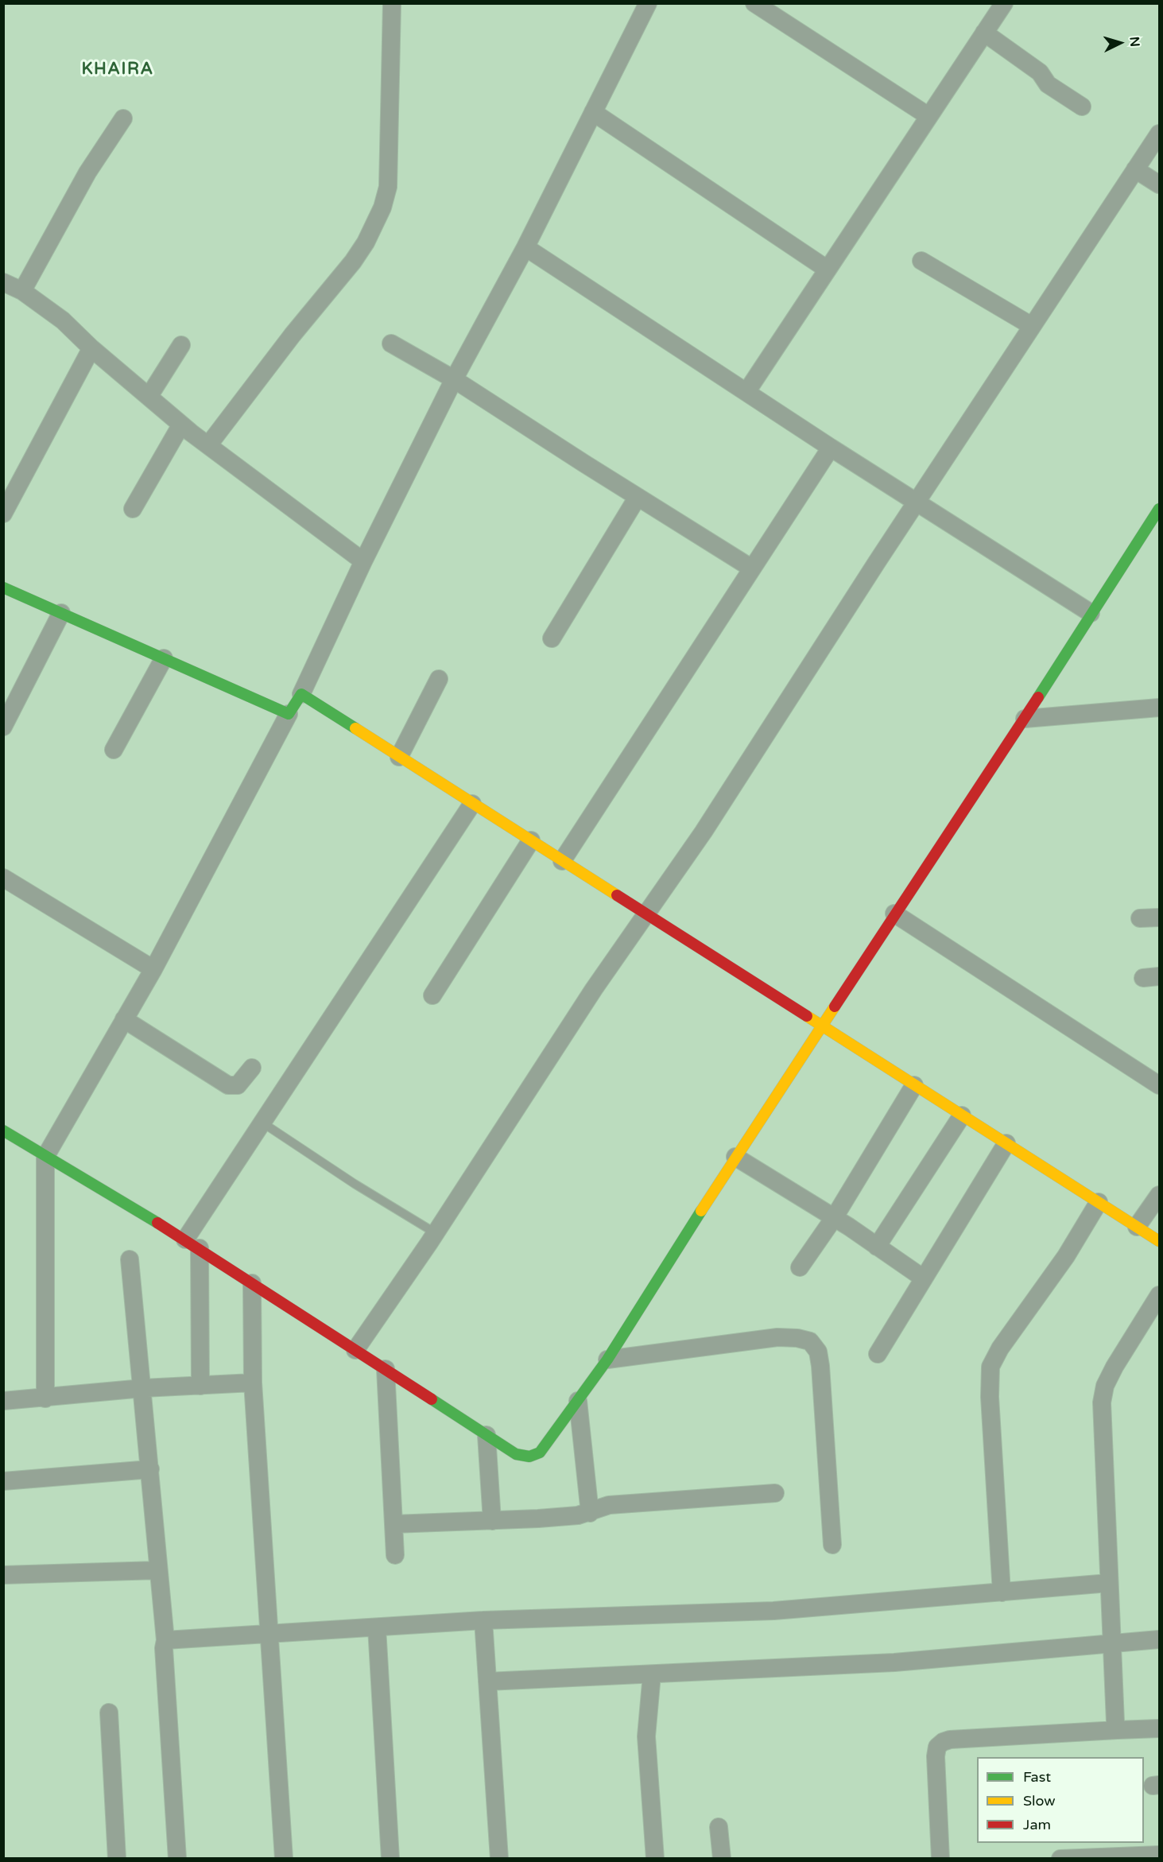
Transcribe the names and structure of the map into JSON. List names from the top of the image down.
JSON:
{
  "districts": ["KHAIRA"],
  "legend": ["Fast", "Slow", "Jam"],
  "north": "right"
}
